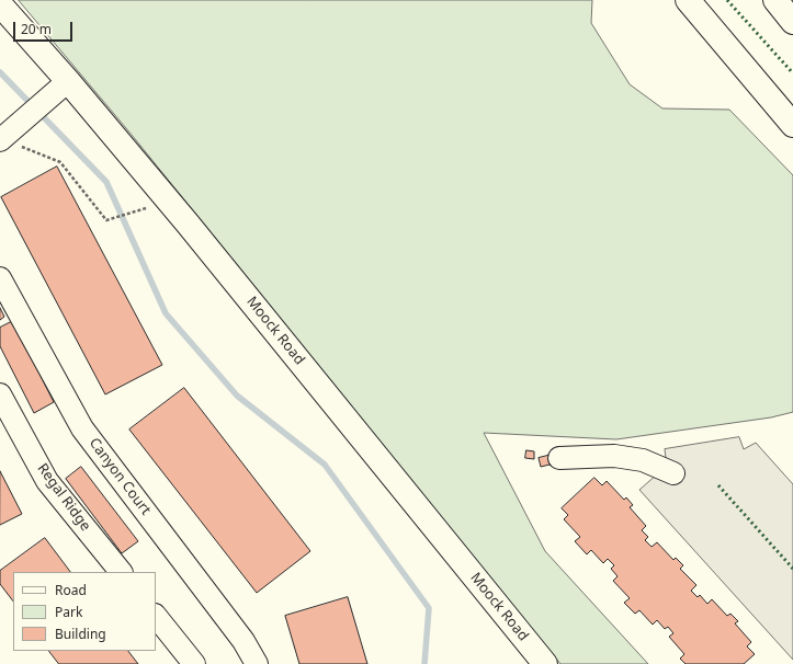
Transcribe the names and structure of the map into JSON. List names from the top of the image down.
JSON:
{
  "streets": {
    "main road": ["Moock Road"],
    "street": ["Canyon Court", "Regal Ridge"]
  },
  "legend": ["Road", "Park", "Building"],
  "scale_bar": "20 m"
}
